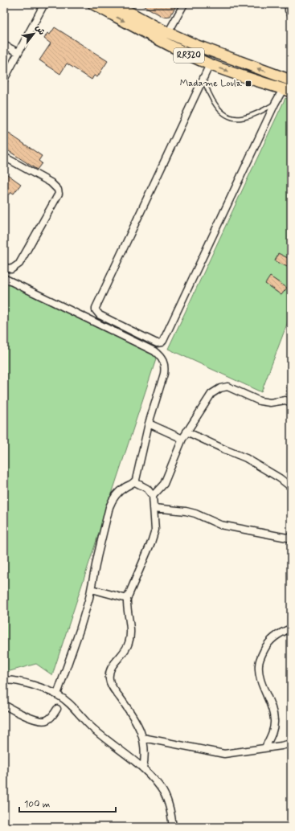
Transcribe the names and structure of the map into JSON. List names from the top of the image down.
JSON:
{
  "streets": {
    "main road": ["RR320"]
  },
  "places": {
    "transit": ["Madame Loula"]
  },
  "scale_bar": "100 m",
  "north": "top right"
}
